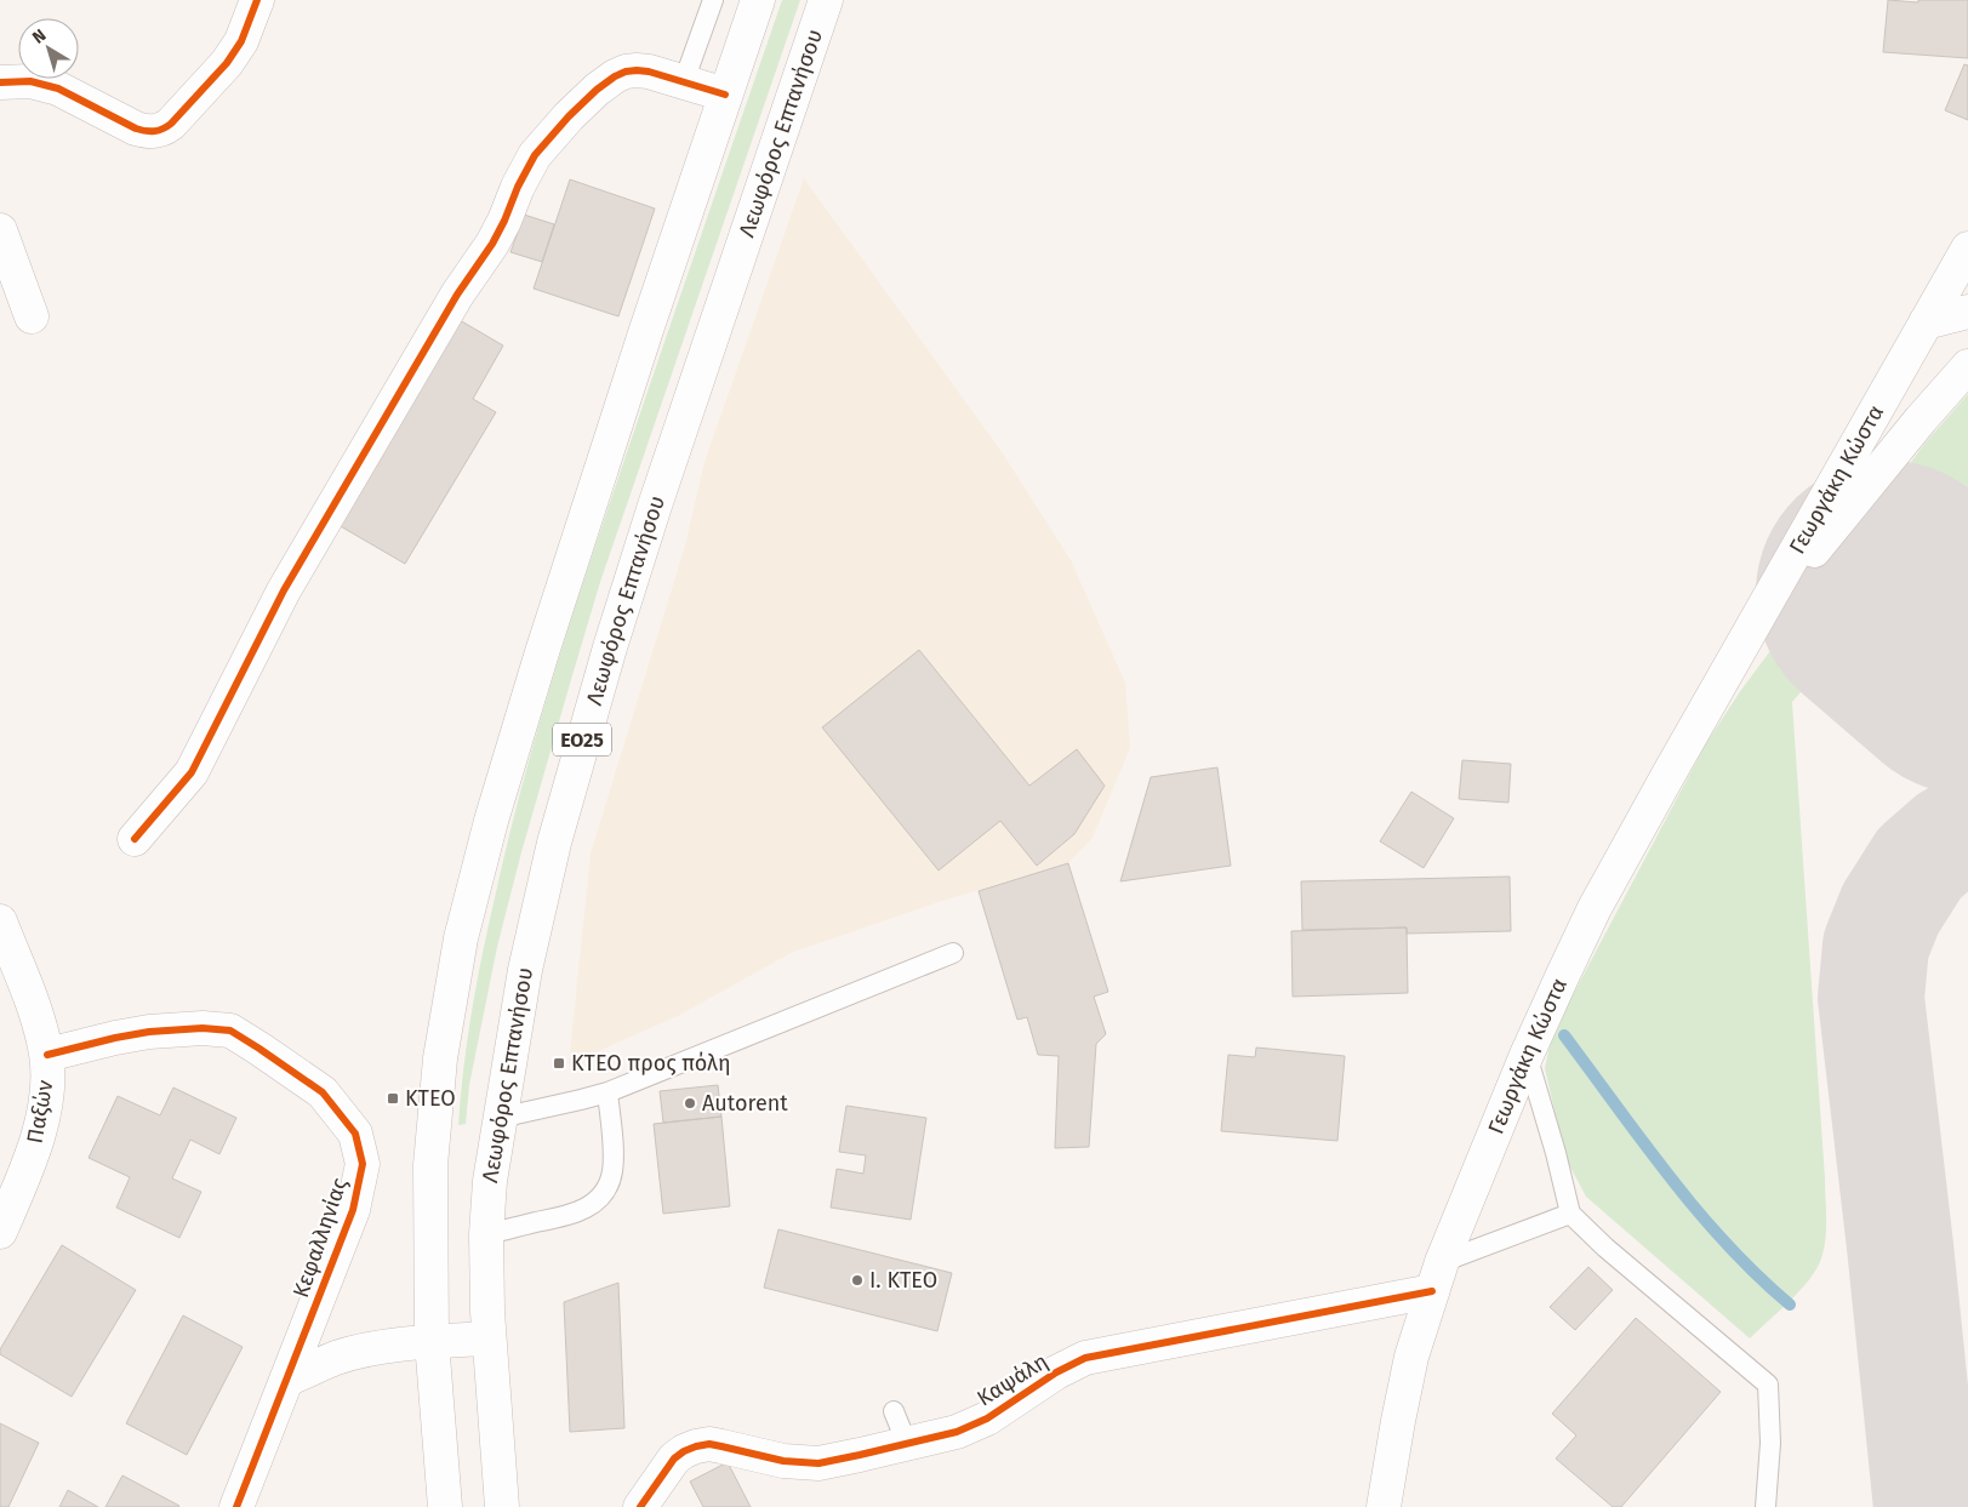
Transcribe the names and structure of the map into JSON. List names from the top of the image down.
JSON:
{
  "streets": {
    "main road": [
      "Λεωφόρος Επτανήσου",
      "Γεωργάκη Κώστα",
      "ΕΟ25",
      "Παξών",
      "Κεφαλληνίας",
      "Καψάλη"
    ]
  },
  "crossings": [
    ["Γεωργάκη Κώστα", "Καψάλη"],
    ["Παξών", "Κεφαλληνίας"]
  ],
  "places": {
    "transit": ["ΚΤΕΟ προς πόλη", "ΚΤΕΟ"],
    "other": ["Autorent", "Ι. ΚΤΕΟ"]
  },
  "north": "top left"
}
